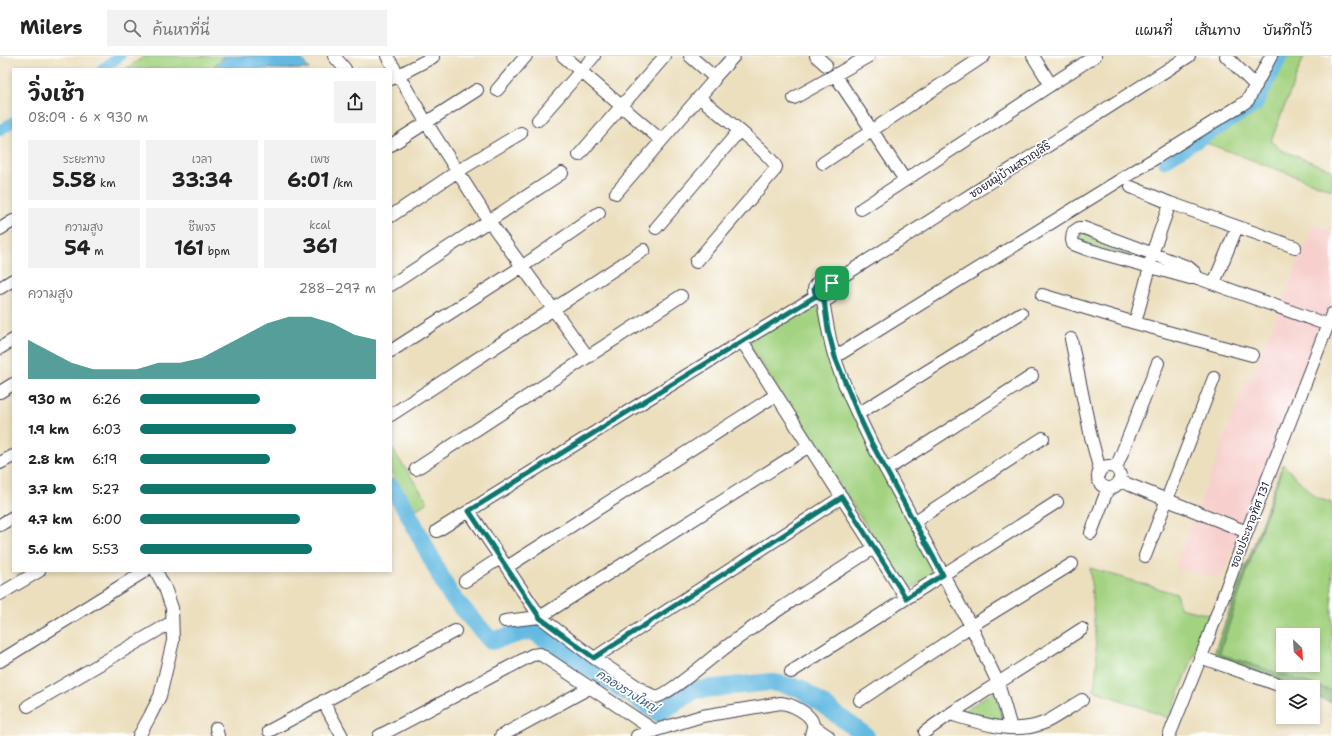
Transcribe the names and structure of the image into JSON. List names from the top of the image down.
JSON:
{
  "streets": {
    "street": ["ซอยหมู่บ้านสราญสิริ", "ซอยประชาอุทิศ 131"]
  },
  "water": ["คลองรางใหญ่"],
  "north": "bottom right",
  "page": {
    "header": "Milers",
    "search": "ค้นหาที่นี่",
    "nav": ["แผนที่", "เส้นทาง", "บันทึกไว้"],
    "heading": ["วิ่งเช้า", "08:09 · 6 × 930 m"],
    "stats": [
      ["ระยะทาง", "5.58 km"],
      ["เวลา", "33:34"],
      ["เพซ", "6:01 /km"],
      ["ความสูง", "54 m"],
      ["ชีพจร", "161 bpm"],
      ["kcal", "361"]
    ],
    "chart": ["ความสูง", "288–297 m"],
    "list": [
      {
        "name": "930 m",
        "note": "6:26"
      },
      {
        "name": "1.9 km",
        "note": "6:03"
      },
      {
        "name": "2.8 km",
        "note": "6:19"
      },
      {
        "name": "3.7 km",
        "note": "5:27"
      },
      {
        "name": "4.7 km",
        "note": "6:00"
      },
      {
        "name": "5.6 km",
        "note": "5:53"
      }
    ]
  }
}
